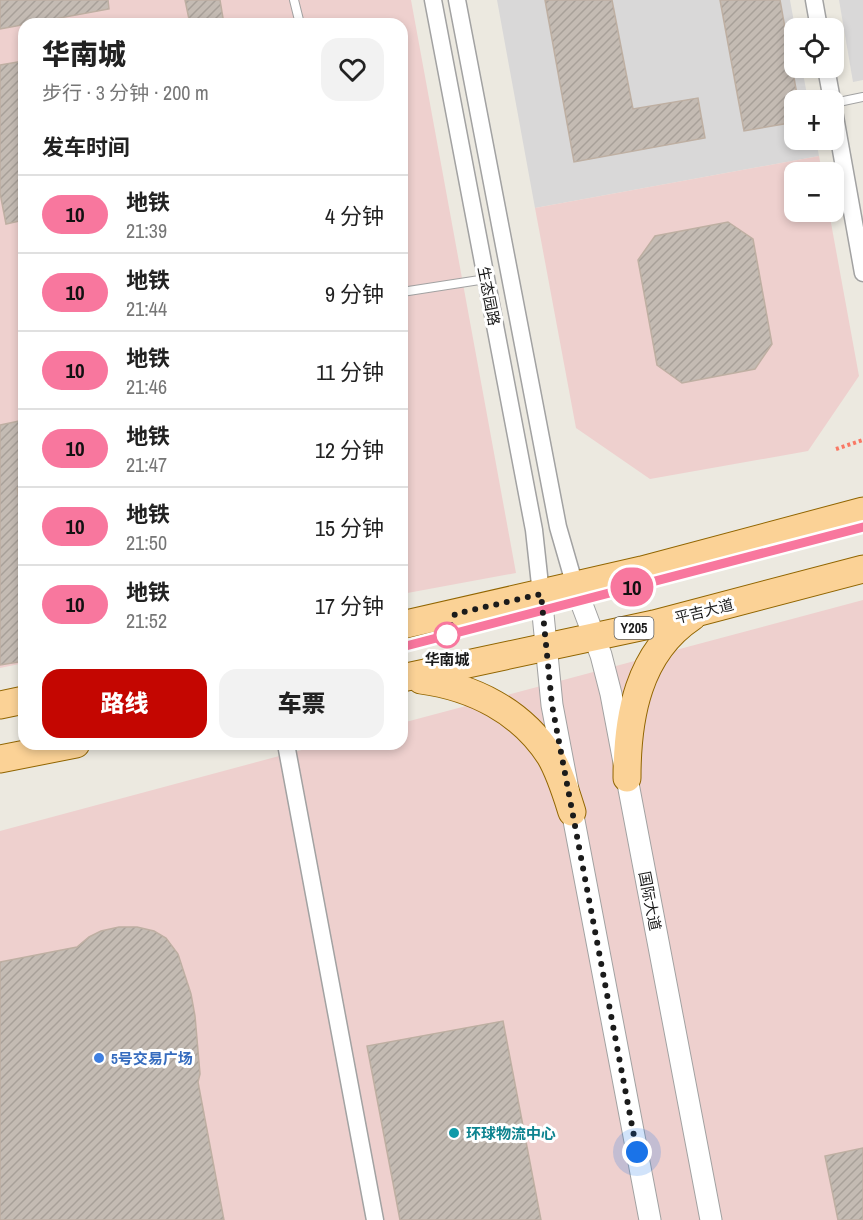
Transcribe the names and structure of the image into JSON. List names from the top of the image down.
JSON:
{
  "streets": {
    "main road": ["平吉大道", "Y205"],
    "street": ["生态园路", "国际大道"]
  },
  "crossings": [
    ["生态园路", "国际大道"],
    ["平吉大道", "国际大道"]
  ],
  "places": ["华南城", "5号交易广场", "环球物流中心"],
  "lines": ["metro line 10"],
  "page": {
    "on_map": "10",
    "map_buttons": ["+", "−"],
    "heading": [
      ["华南城", "步行 · 3 分钟 · 200 m"],
      "发车时间"
    ],
    "list": [
      {
        "mark": "10",
        "name": "地铁",
        "note": "21:39",
        "value": "4 分钟"
      },
      {
        "mark": "10",
        "name": "地铁",
        "note": "21:44",
        "value": "9 分钟"
      },
      {
        "mark": "10",
        "name": "地铁",
        "note": "21:46",
        "value": "11 分钟"
      },
      {
        "mark": "10",
        "name": "地铁",
        "note": "21:47",
        "value": "12 分钟"
      },
      {
        "mark": "10",
        "name": "地铁",
        "note": "21:50",
        "value": "15 分钟"
      },
      {
        "mark": "10",
        "name": "地铁",
        "note": "21:52",
        "value": "17 分钟"
      }
    ],
    "buttons": ["路线", "车票"]
  }
}
